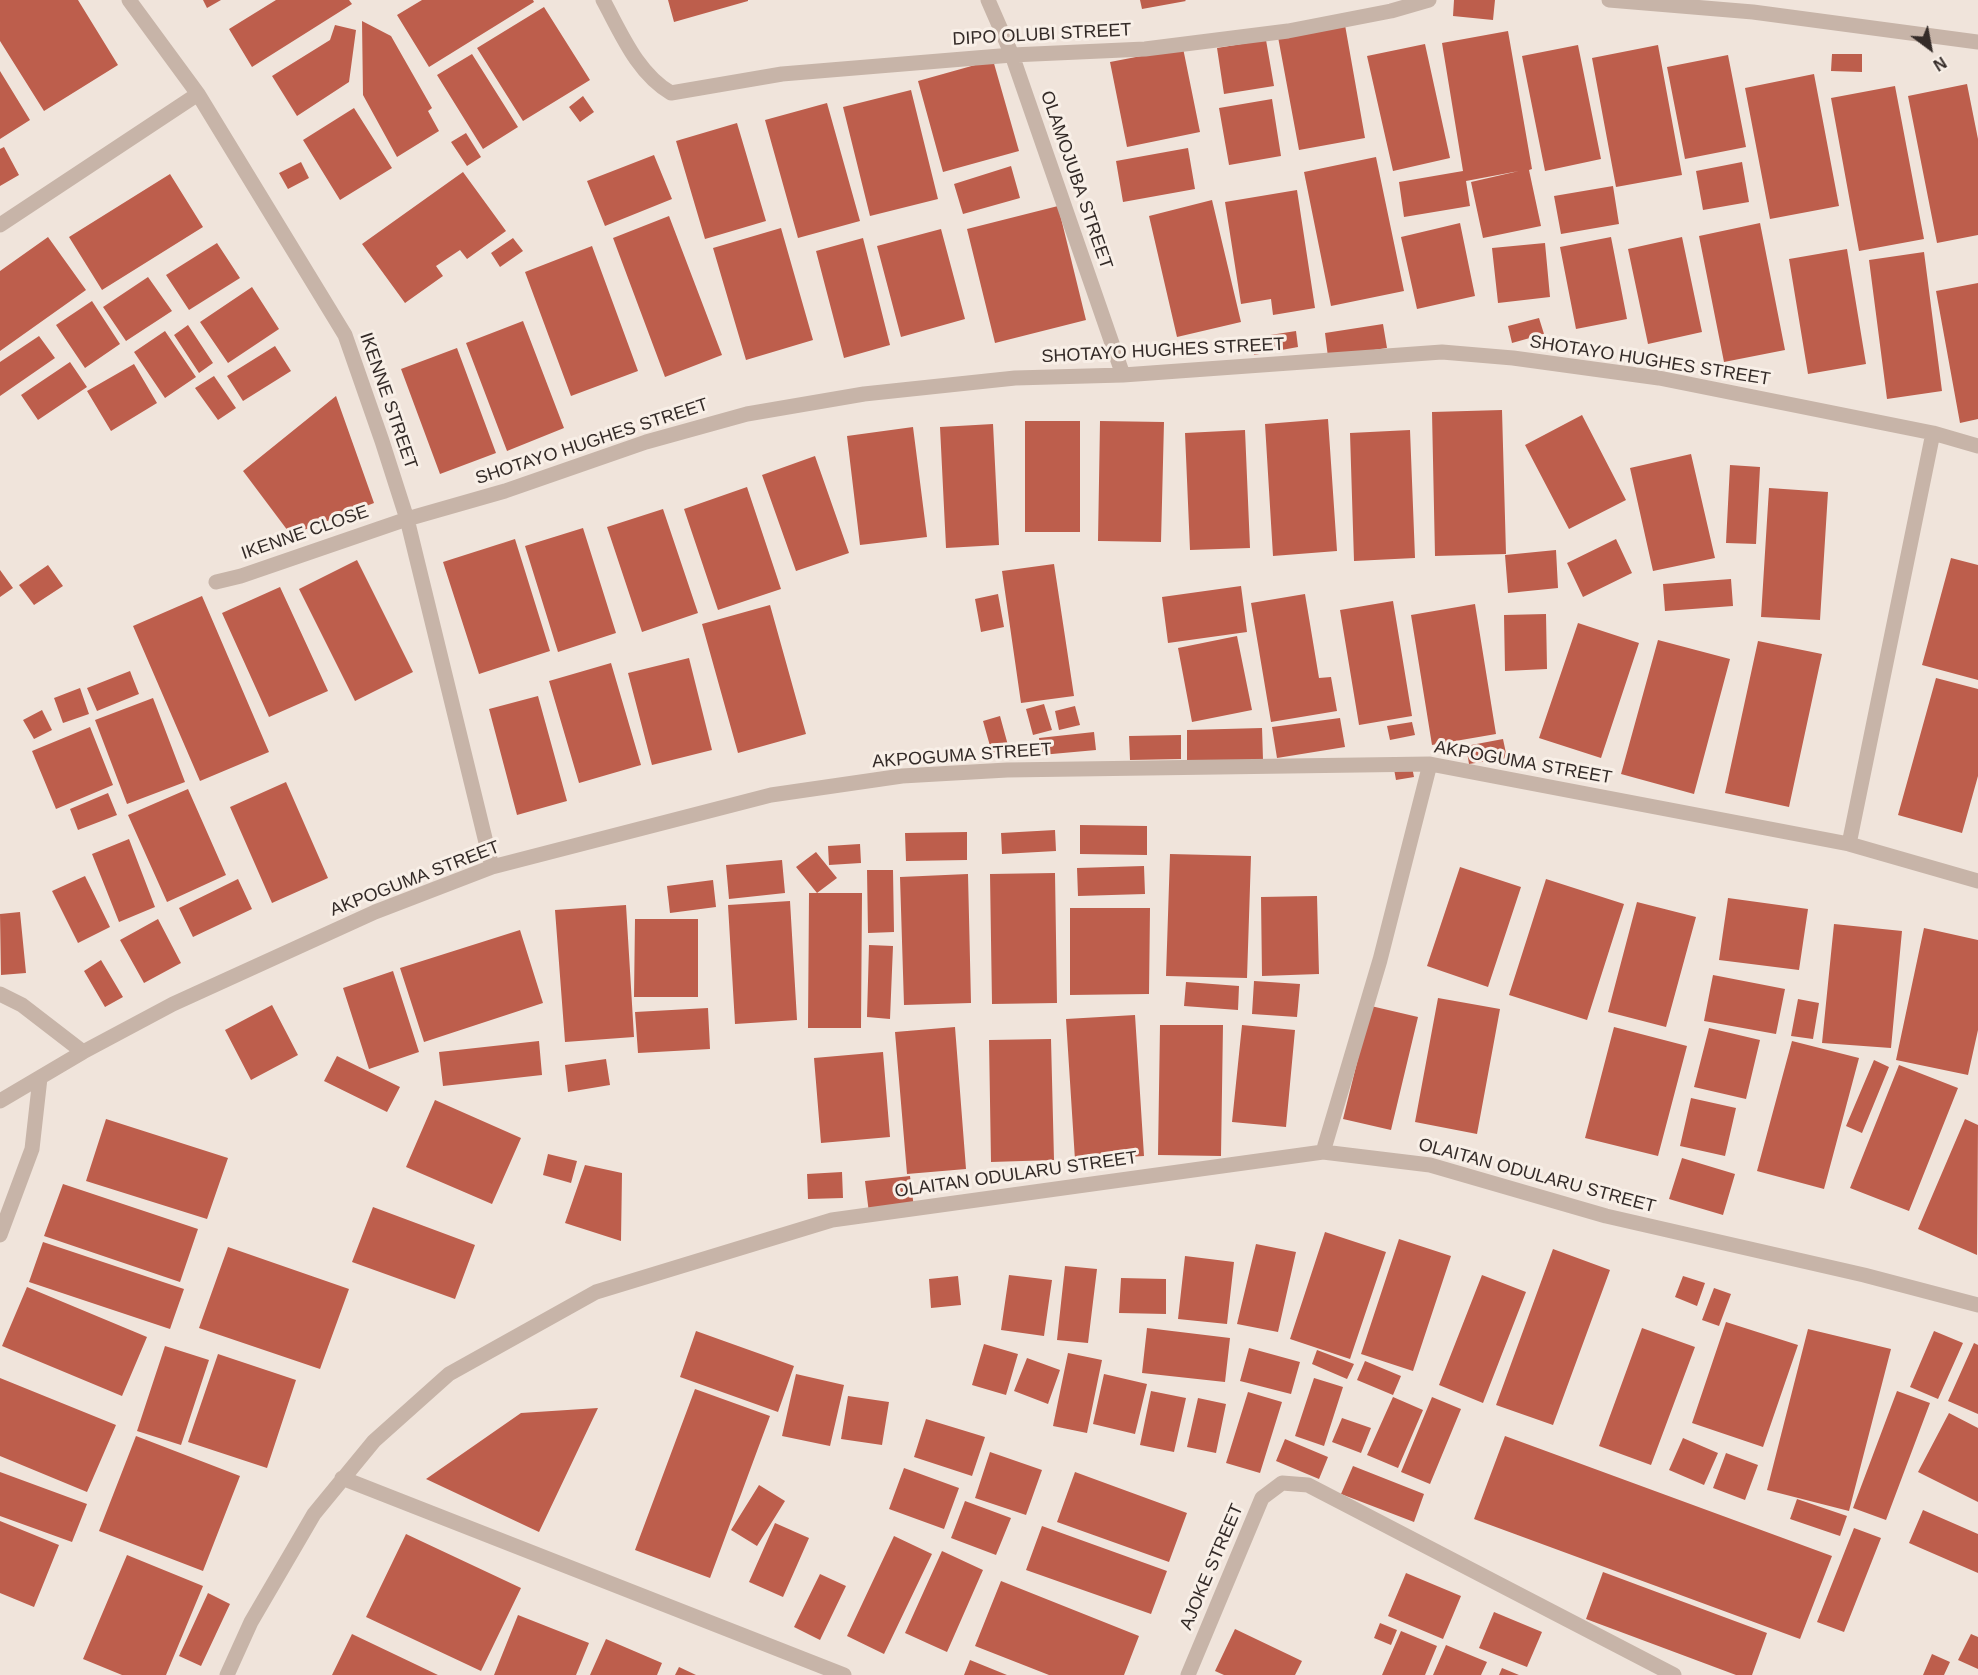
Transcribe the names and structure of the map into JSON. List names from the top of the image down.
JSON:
{
  "streets": {
    "street": [
      "DIPO OLUBI STREET",
      "OLAMOJUBA STREET",
      "SHOTAYO HUGHES STREET",
      "IKENNE STREET",
      "IKENNE CLOSE",
      "AKPOGUMA STREET",
      "OLAITAN ODULARU STREET",
      "AJOKE STREET"
    ]
  },
  "crossings": [
    ["DIPO OLUBI STREET", "OLAMOJUBA STREET"],
    ["OLAMOJUBA STREET", "SHOTAYO HUGHES STREET"],
    ["SHOTAYO HUGHES STREET", "IKENNE STREET"],
    ["SHOTAYO HUGHES STREET", "IKENNE CLOSE"],
    ["IKENNE STREET", "IKENNE CLOSE"],
    ["IKENNE STREET", "AKPOGUMA STREET"]
  ],
  "north": "bottom right"
}
